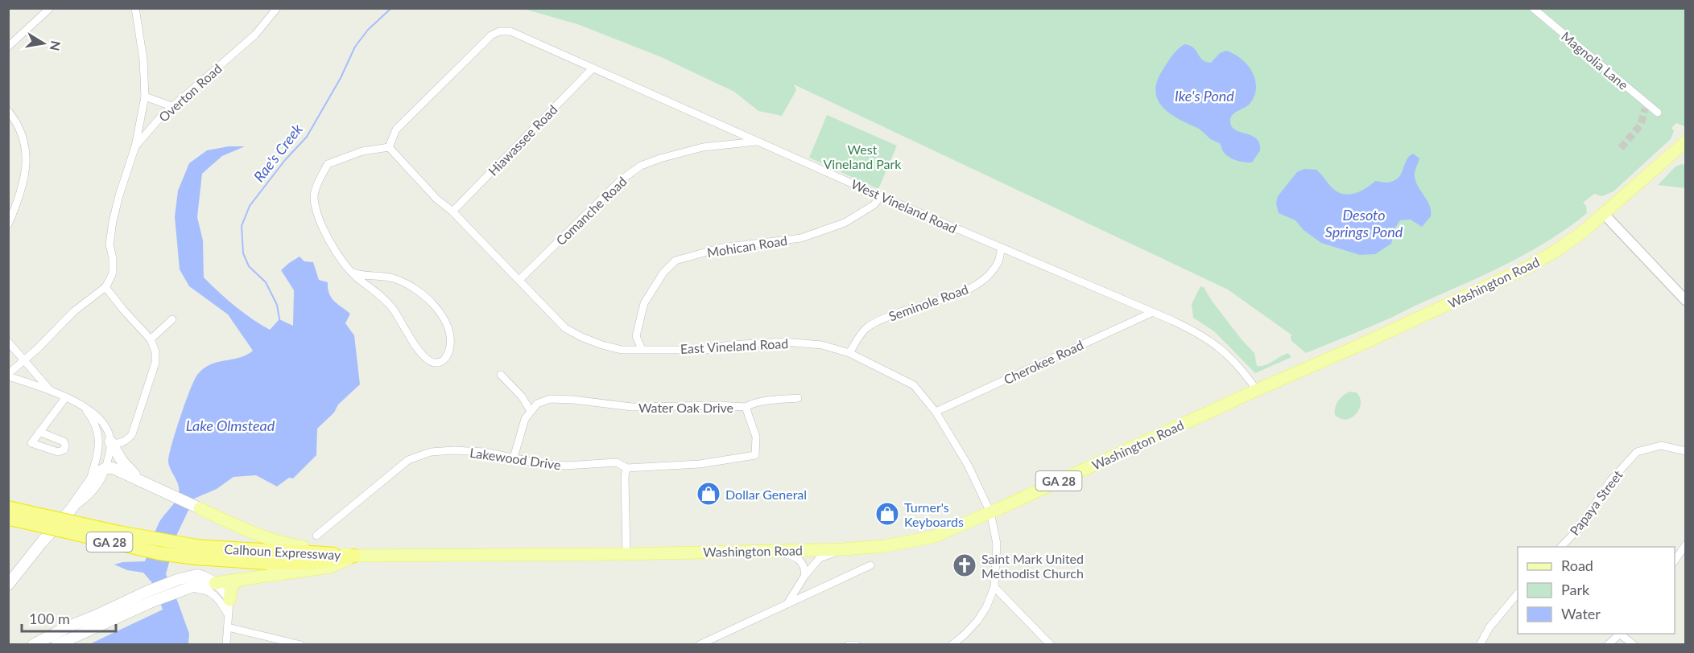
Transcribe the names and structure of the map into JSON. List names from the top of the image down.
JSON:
{
  "streets": {
    "highway": ["GA 28", "Calhoun Expressway"],
    "main road": ["Washington Road"],
    "street": [
      "Magnolia Lane",
      "Overton Road",
      "Hiawassee Road",
      "West Vineland Road",
      "Comanche Road",
      "Mohican Road",
      "Seminole Road",
      "East Vineland Road",
      "Cherokee Road",
      "Water Oak Drive",
      "Lakewood Drive",
      "Papaya Street"
    ]
  },
  "crossings": [
    ["Hiawassee Road", "West Vineland Road"],
    ["Hiawassee Road", "East Vineland Road"],
    ["West Vineland Road", "Comanche Road"],
    ["West Vineland Road", "Mohican Road"],
    ["West Vineland Road", "Washington Road"],
    ["West Vineland Road", "Seminole Road"],
    ["West Vineland Road", "East Vineland Road"],
    ["West Vineland Road", "Cherokee Road"],
    ["Comanche Road", "East Vineland Road"],
    ["Mohican Road", "East Vineland Road"],
    ["Washington Road", "East Vineland Road"],
    ["Washington Road", "Calhoun Expressway"],
    ["Seminole Road", "East Vineland Road"],
    ["East Vineland Road", "Cherokee Road"],
    ["Water Oak Drive", "Lakewood Drive"]
  ],
  "water": [
    "Ike's Pond",
    "Rae's Creek",
    "Desoto Springs Pond",
    "Lake Olmstead"
  ],
  "parks": ["West Vineland Park"],
  "places": {
    "shop": ["Dollar General", "Turner's Keyboards"],
    "church": ["Saint Mark United Methodist Church"]
  },
  "legend": ["Road", "Park", "Water"],
  "scale_bar": "100 m",
  "north": "right"
}
